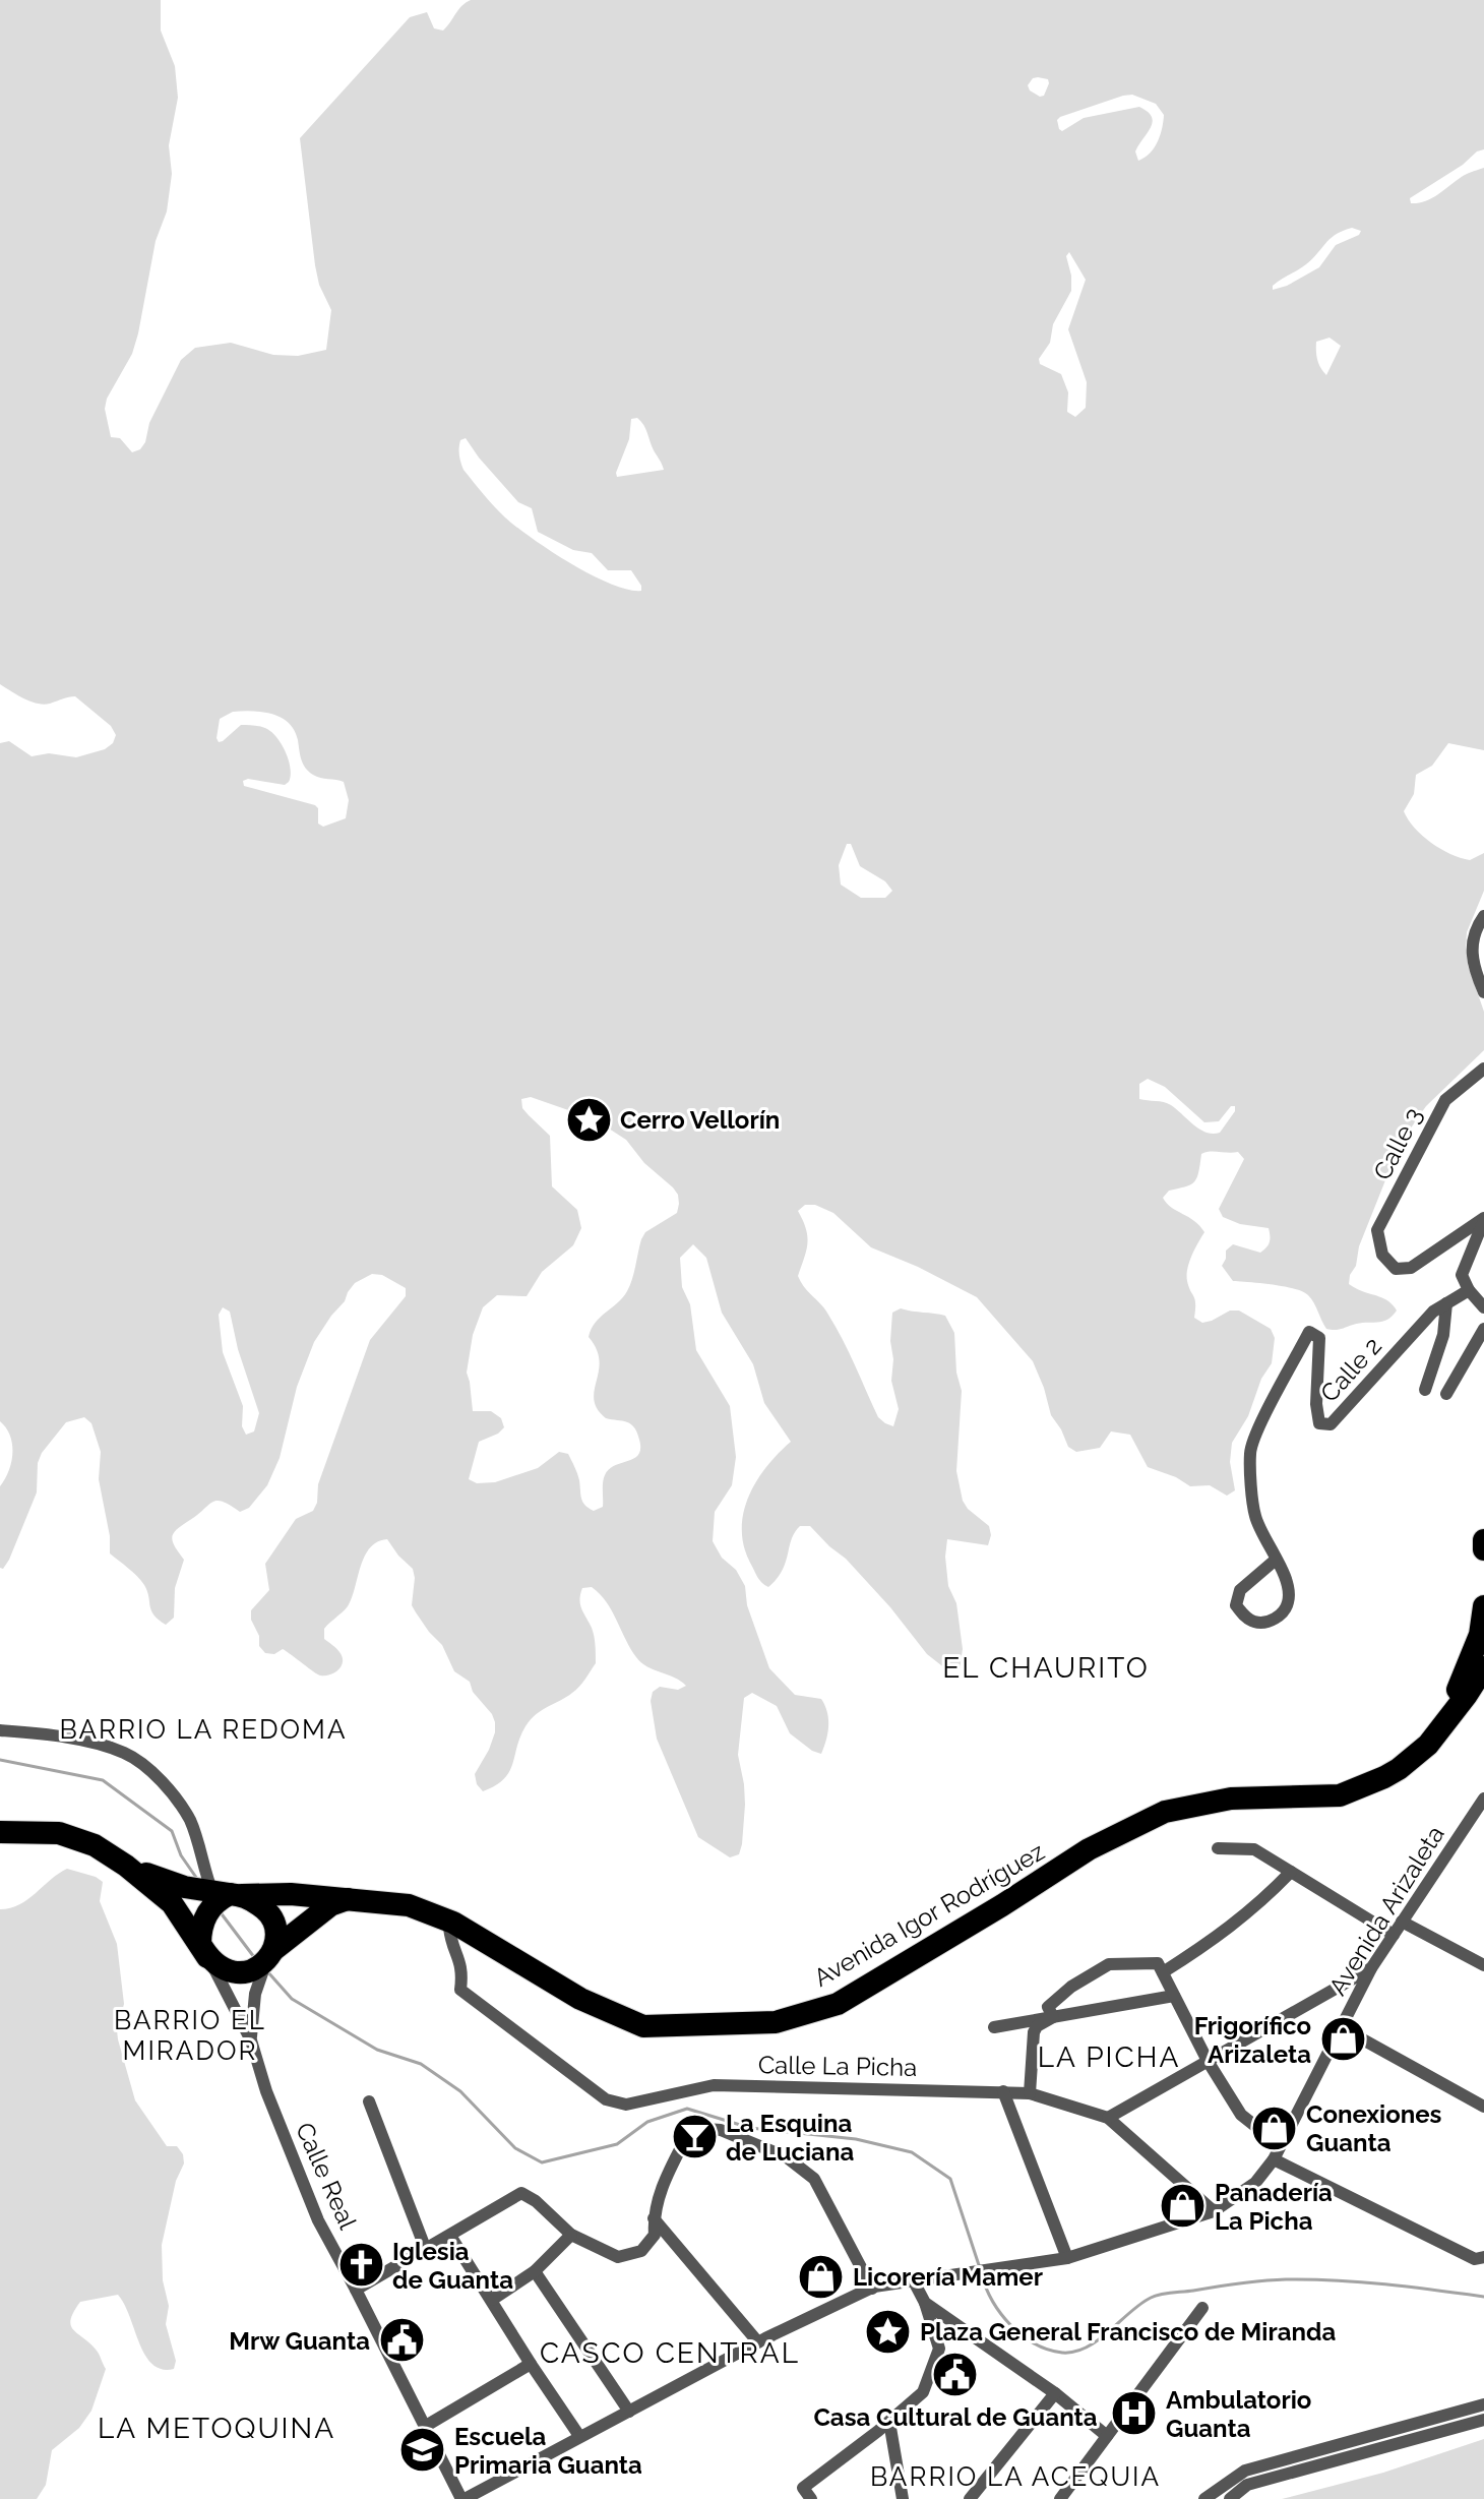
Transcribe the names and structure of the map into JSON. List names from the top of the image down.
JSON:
{
  "streets": {
    "highway": ["Avenida Igor Rodríguez"],
    "street": [
      "Calle 3",
      "Calle 2",
      "Avenida Arizaleta",
      "Calle La Picha",
      "Calle Real"
    ]
  },
  "crossings": [
    ["Avenida Arizaleta", "Calle La Picha"],
    ["Avenida Igor Rodríguez", "Calle La Picha"]
  ],
  "districts": [
    "EL CHAURITO",
    "BARRIO LA REDOMA",
    "BARRIO EL MIRADOR",
    "LA PICHA",
    "CASCO CENTRAL",
    "LA METOQUINA",
    "BARRIO LA ACEQUIA"
  ],
  "places": {
    "place": ["Cerro Vellorín", "Plaza General Francisco de Miranda"],
    "shop": [
      "Frigorífico Arizaleta",
      "Conexiones Guanta",
      "Panadería La Picha",
      "Licorería Mamer"
    ],
    "bar": ["La Esquina de Luciana"],
    "church": ["Iglesia de Guanta"],
    "public building": ["Mrw Guanta", "Casa Cultural de Guanta"],
    "hospital": ["Ambulatorio Guanta"],
    "school or university": ["Escuela Primaria Guanta"]
  }
}
